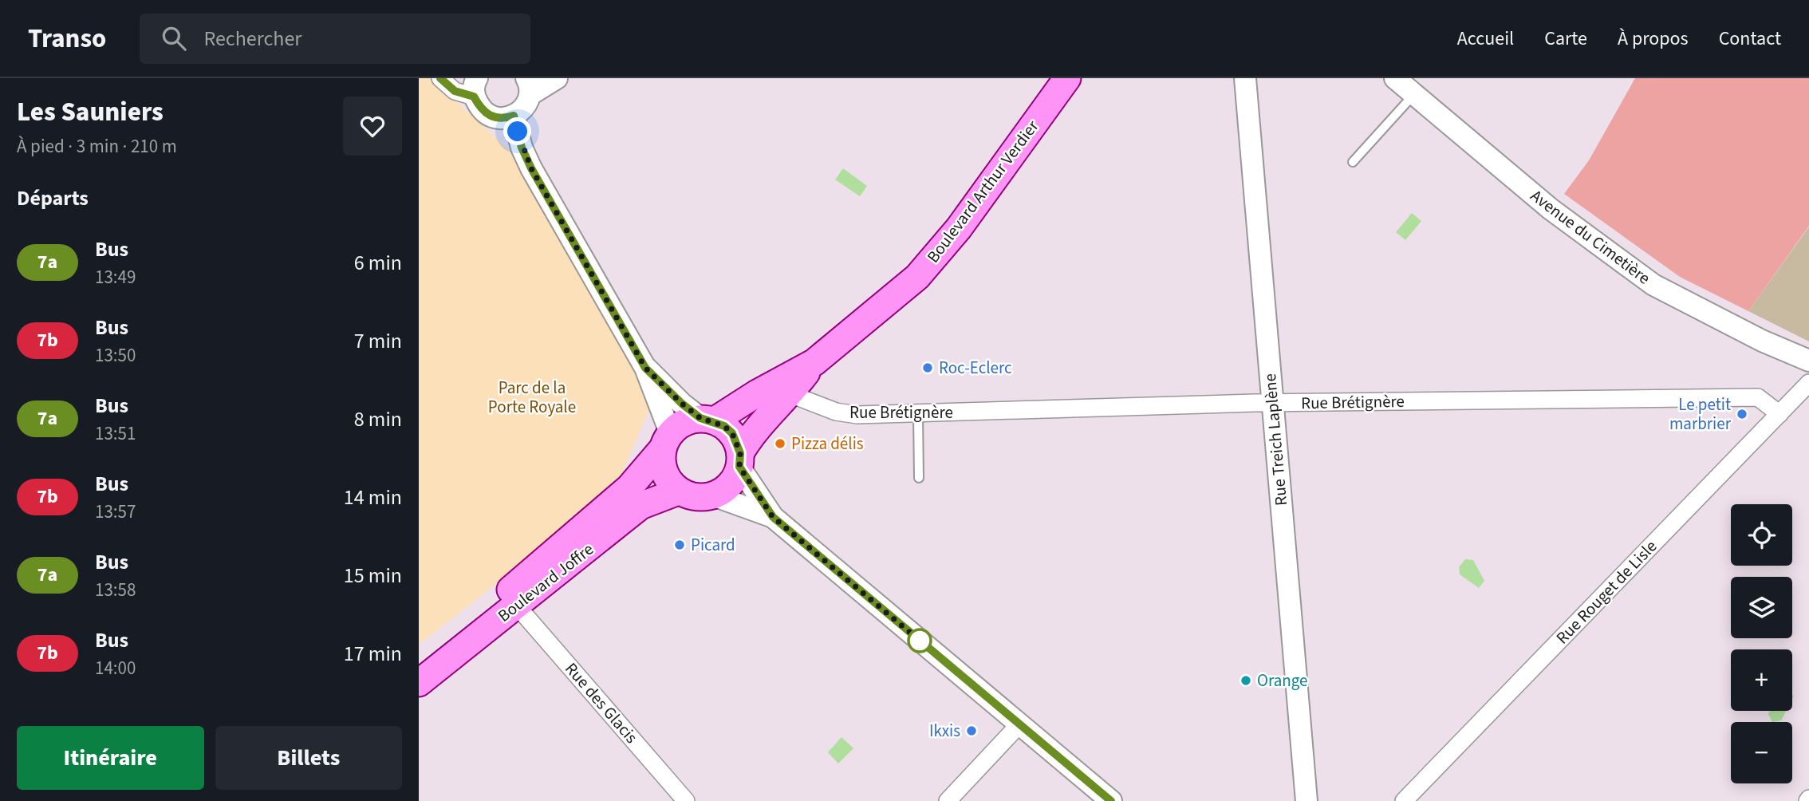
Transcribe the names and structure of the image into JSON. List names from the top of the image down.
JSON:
{
  "streets": {
    "main road": ["Boulevard Arthur Verdier", "Boulevard Joffre"],
    "street": [
      "Avenue du Cimetière",
      "Rue Brétignère",
      "Rue Treich Laplène",
      "Rue Rouget de Lisle",
      "Rue des Glacis"
    ]
  },
  "crossings": [
    ["Boulevard Arthur Verdier", "Rue Brétignère"],
    ["Boulevard Arthur Verdier", "Boulevard Joffre"],
    ["Rue Brétignère", "Rue Treich Laplène"],
    ["Rue Brétignère", "Rue Rouget de Lisle"],
    ["Boulevard Joffre", "Rue des Glacis"]
  ],
  "parks": ["Parc de la Porte Royale"],
  "places": [
    "Roc-Eclerc",
    "Le petit marbrier",
    "Pizza délis",
    "Picard",
    "Orange",
    "Ikxis"
  ],
  "lines": ["bus line 7a"],
  "page": {
    "header": "Transo",
    "search": "Rechercher",
    "nav": [
      "Accueil",
      "Carte",
      "À propos",
      "Contact"
    ],
    "heading": [
      ["Les Sauniers", "À pied · 3 min · 210 m"],
      "Départs"
    ],
    "list": [
      {
        "mark": "7a",
        "name": "Bus",
        "note": "13:49",
        "value": "6 min"
      },
      {
        "mark": "7b",
        "name": "Bus",
        "note": "13:50",
        "value": "7 min"
      },
      {
        "mark": "7a",
        "name": "Bus",
        "note": "13:51",
        "value": "8 min"
      },
      {
        "mark": "7b",
        "name": "Bus",
        "note": "13:57",
        "value": "14 min"
      },
      {
        "mark": "7a",
        "name": "Bus",
        "note": "13:58",
        "value": "15 min"
      },
      {
        "mark": "7b",
        "name": "Bus",
        "note": "14:00",
        "value": "17 min"
      }
    ],
    "map_buttons": ["+", "−"],
    "buttons": ["Itinéraire", "Billets"]
  }
}
